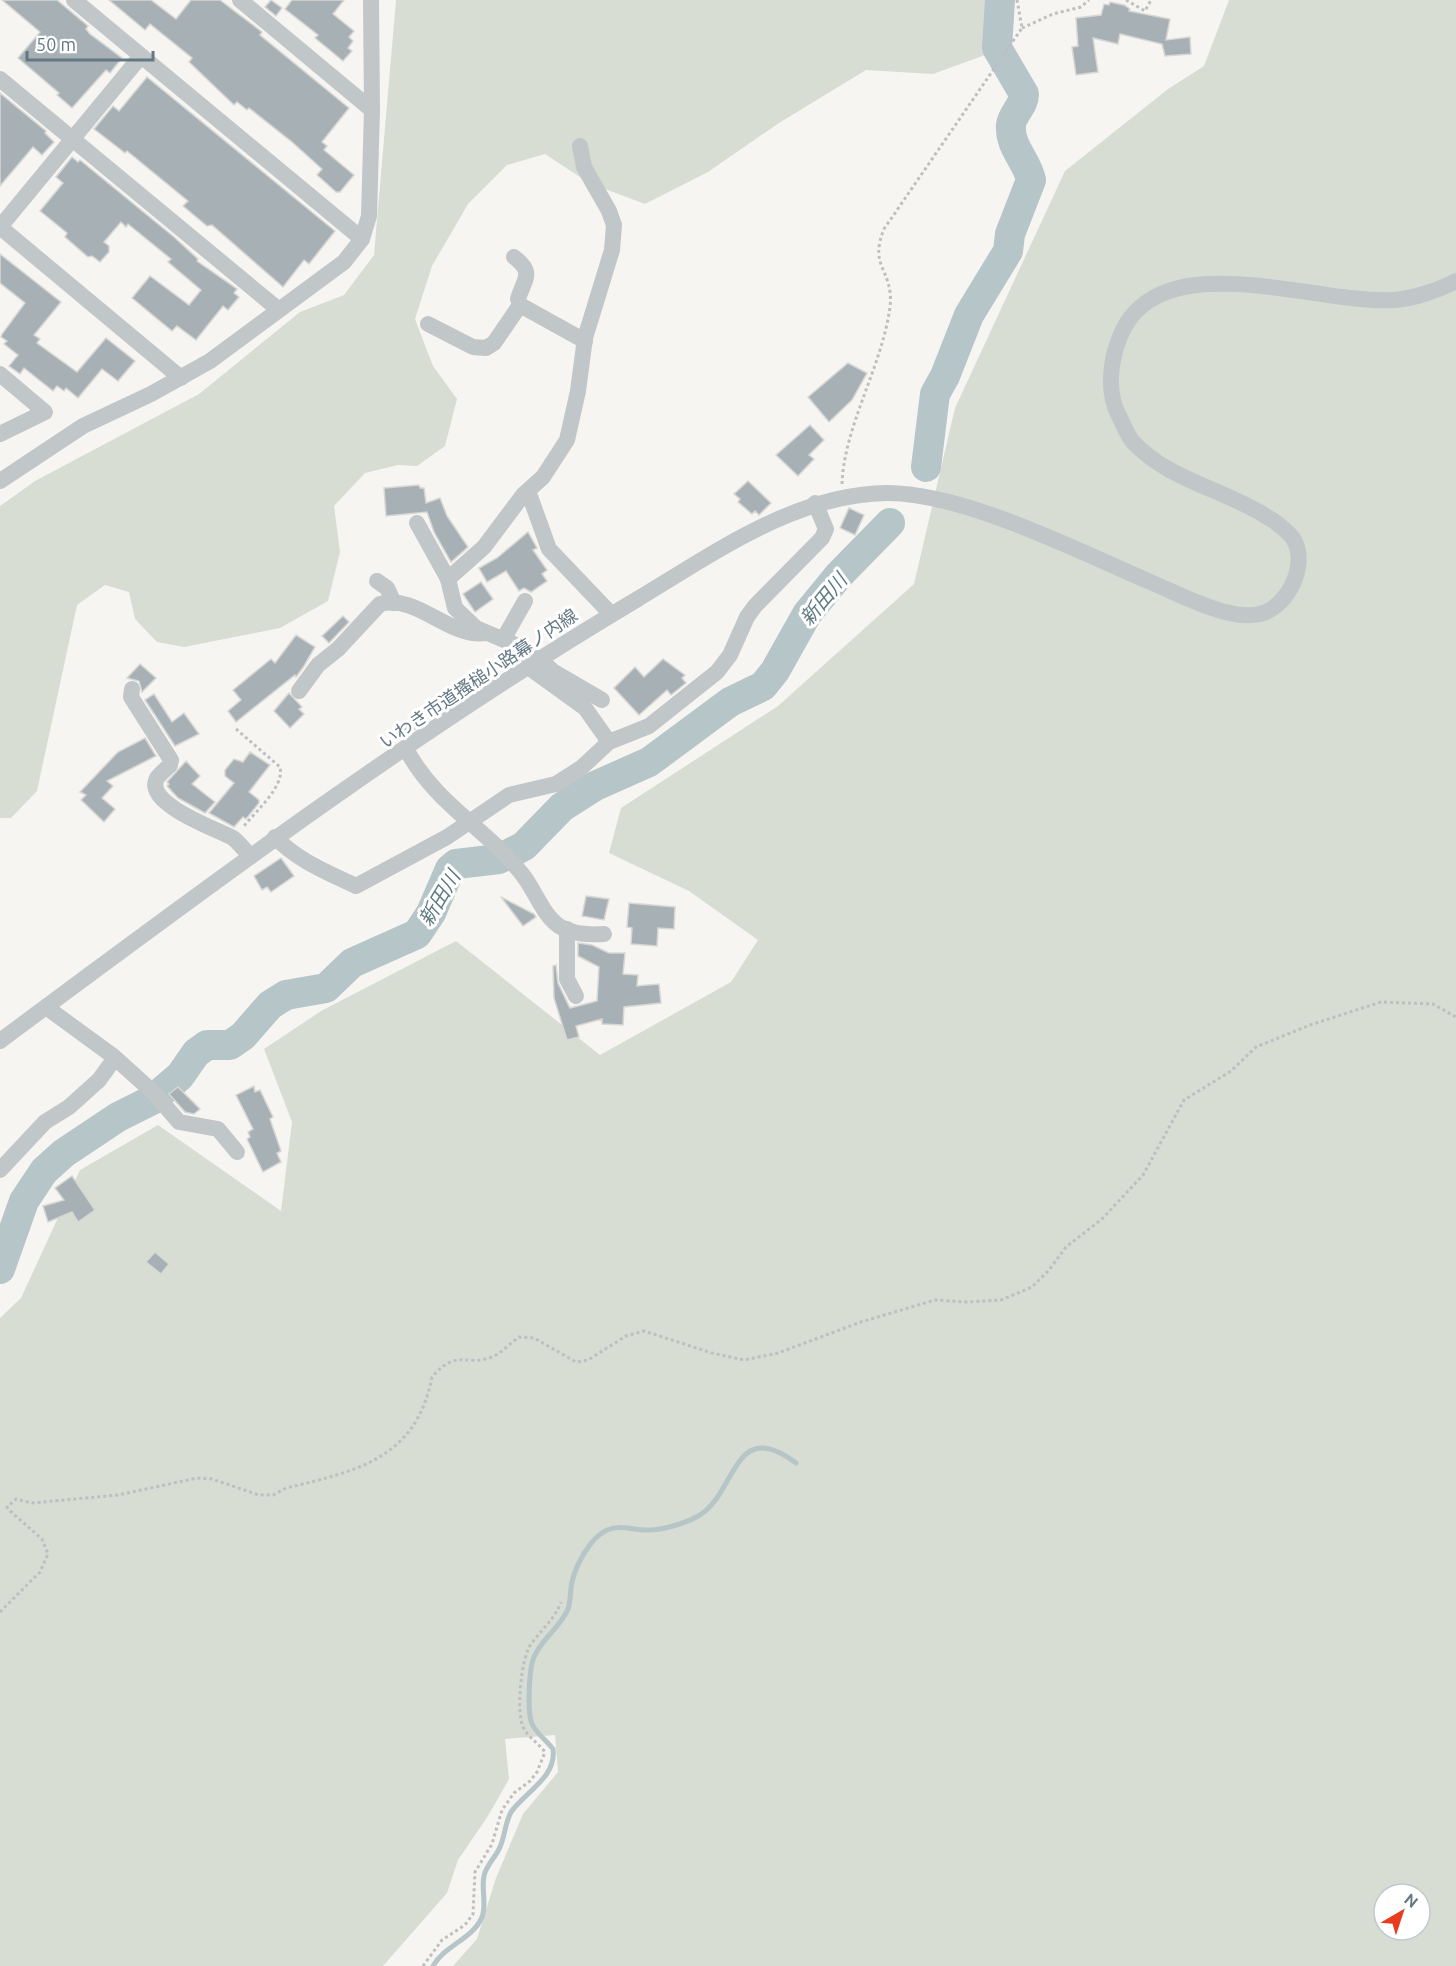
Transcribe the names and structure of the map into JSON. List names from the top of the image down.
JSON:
{
  "streets": {
    "street": ["いわき市道搔槌小路幕ノ内線"]
  },
  "water": ["新田川"],
  "scale_bar": "50 m",
  "north": "top right"
}
